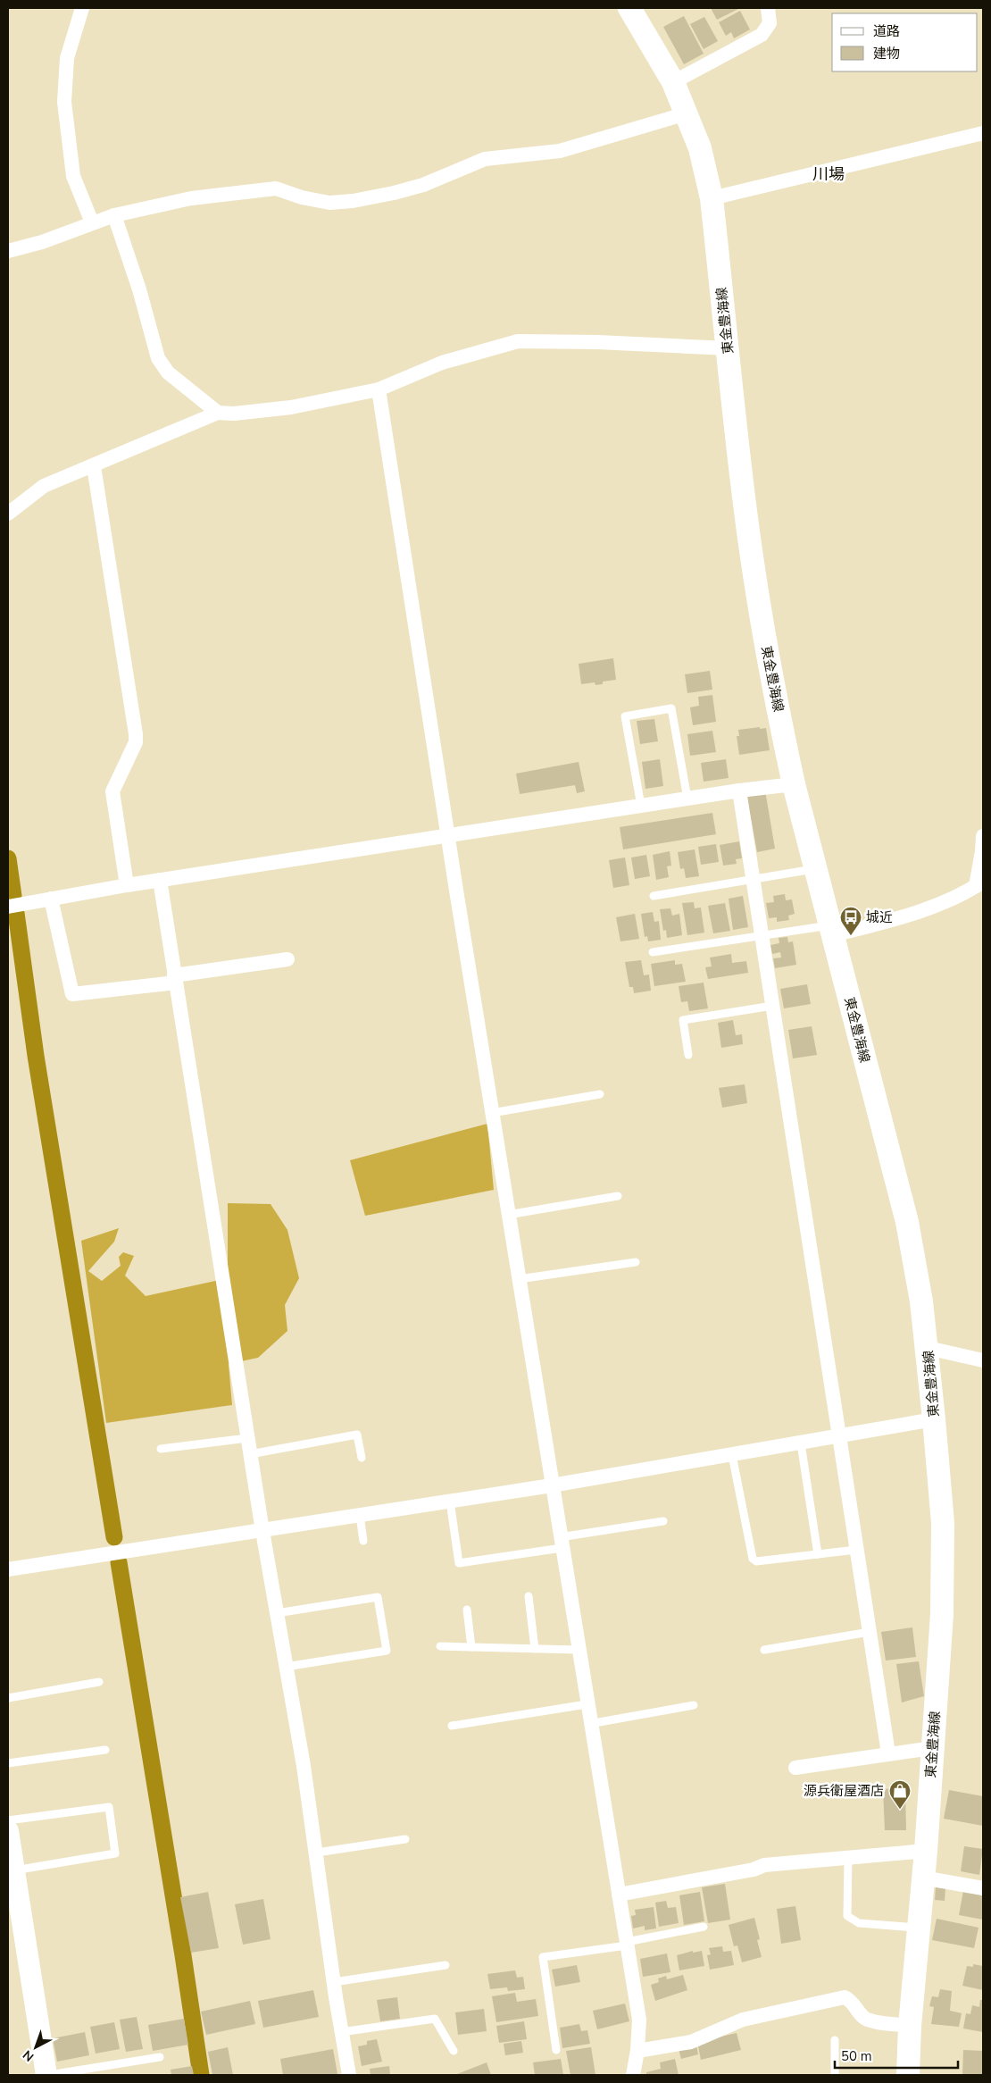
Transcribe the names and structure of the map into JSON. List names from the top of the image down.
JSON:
{
  "streets": {
    "main road": ["東金豊海線"]
  },
  "districts": ["川場"],
  "places": {
    "bus stop": ["城近"],
    "shop": ["源兵衛屋酒店"]
  },
  "legend": ["道路", "建物"],
  "scale_bar": "50 m",
  "north": "bottom left"
}
